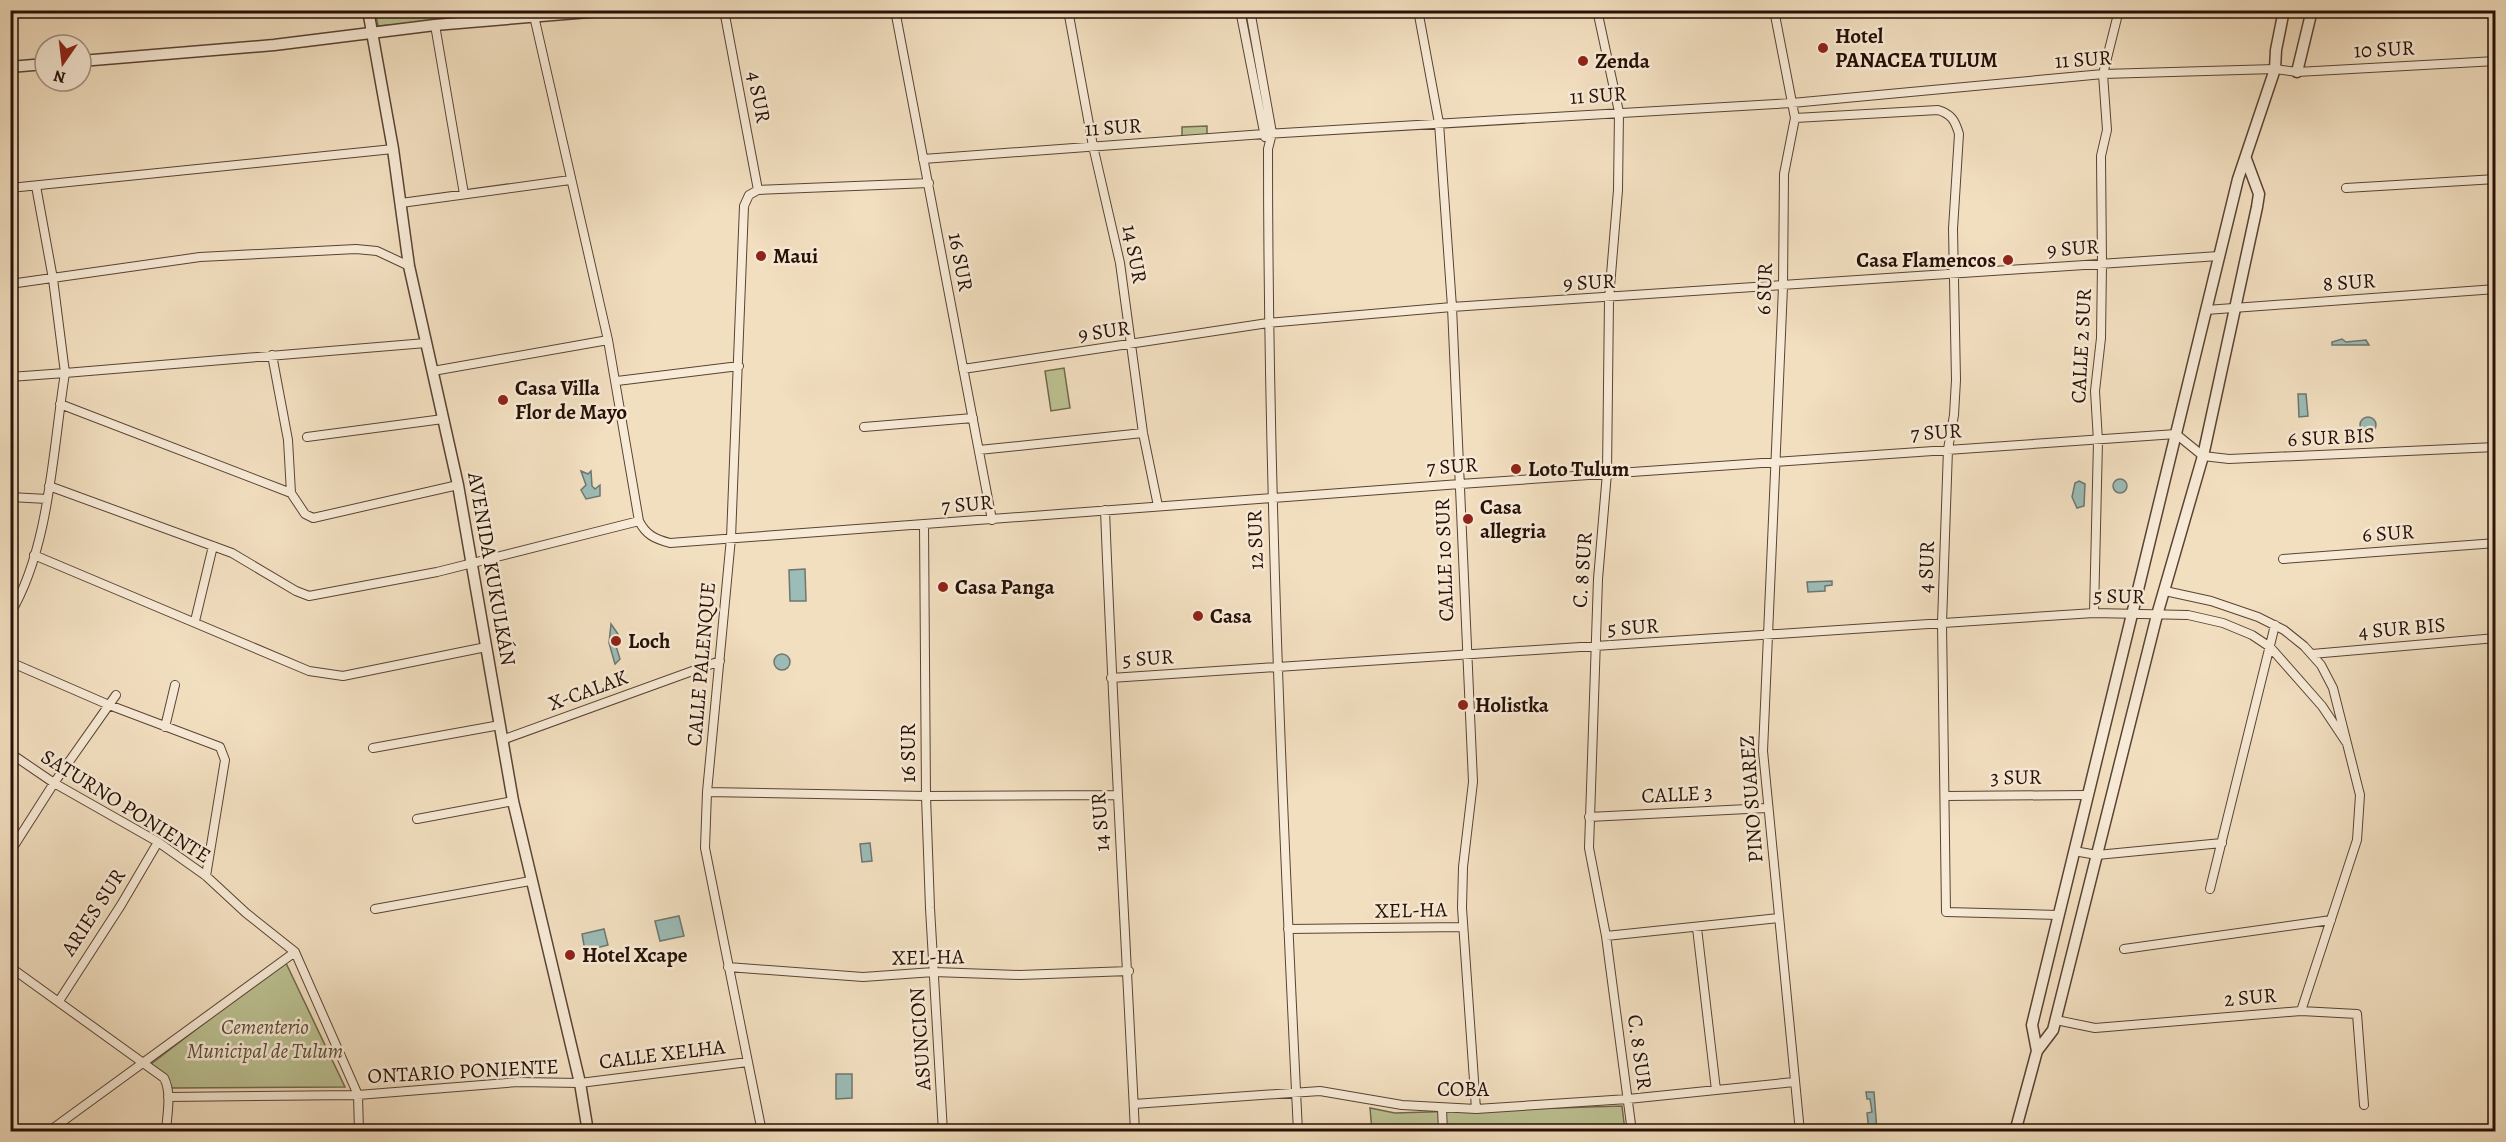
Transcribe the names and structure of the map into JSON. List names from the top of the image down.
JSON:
{
  "streets": {
    "street": [
      "10 SUR",
      "11 SUR",
      "4 SUR",
      "9 SUR",
      "14 SUR",
      "16 SUR",
      "8 SUR",
      "6 SUR",
      "CALLE 2 SUR",
      "7 SUR",
      "6 SUR BIS",
      "12 SUR",
      "CALLE 10 SUR",
      "AVENIDA KUKULKÁN",
      "C. 8 SUR",
      "5 SUR",
      "4 SUR BIS",
      "CALLE PALENQUE",
      "X-CALAK",
      "3 SUR",
      "CALLE 3",
      "PINO SUAREZ",
      "SATURNO PONIENTE",
      "XEL-HA",
      "ARIES SUR",
      "2 SUR",
      "ASUNCION",
      "CALLE XELHA",
      "ONTARIO PONIENTE",
      "COBA"
    ]
  },
  "crossings": [
    ["10 SUR", "11 SUR"],
    ["11 SUR", "14 SUR"],
    ["11 SUR", "16 SUR"],
    ["11 SUR", "CALLE 2 SUR"],
    ["11 SUR", "12 SUR"],
    ["11 SUR", "CALLE 10 SUR"],
    ["11 SUR", "C. 8 SUR"],
    ["4 SUR", "9 SUR"],
    ["4 SUR", "6 SUR"],
    ["4 SUR", "7 SUR"],
    ["4 SUR", "5 SUR"],
    ["4 SUR", "CALLE PALENQUE"],
    ["4 SUR", "3 SUR"],
    ["9 SUR", "14 SUR"],
    ["9 SUR", "16 SUR"],
    ["9 SUR", "6 SUR"],
    ["9 SUR", "CALLE 2 SUR"],
    ["9 SUR", "12 SUR"],
    ["9 SUR", "CALLE 10 SUR"],
    ["9 SUR", "C. 8 SUR"],
    ["14 SUR", "7 SUR"],
    ["14 SUR", "5 SUR"],
    ["14 SUR", "XEL-HA"],
    ["14 SUR", "COBA"],
    ["16 SUR", "7 SUR"],
    ["16 SUR", "ASUNCION"],
    ["6 SUR", "7 SUR"],
    ["6 SUR", "PINO SUAREZ"],
    ["CALLE 2 SUR", "7 SUR"],
    ["CALLE 2 SUR", "5 SUR"],
    ["7 SUR", "12 SUR"],
    ["7 SUR", "CALLE 10 SUR"],
    ["7 SUR", "C. 8 SUR"],
    ["7 SUR", "CALLE PALENQUE"],
    ["7 SUR", "PINO SUAREZ"],
    ["12 SUR", "5 SUR"],
    ["12 SUR", "XEL-HA"],
    ["12 SUR", "COBA"],
    ["CALLE 10 SUR", "5 SUR"],
    ["CALLE 10 SUR", "XEL-HA"],
    ["CALLE 10 SUR", "COBA"],
    ["AVENIDA KUKULKÁN", "X-CALAK"],
    ["AVENIDA KUKULKÁN", "CALLE XELHA"],
    ["AVENIDA KUKULKÁN", "ONTARIO PONIENTE"],
    ["C. 8 SUR", "5 SUR"],
    ["C. 8 SUR", "CALLE 3"],
    ["C. 8 SUR", "COBA"],
    ["5 SUR", "PINO SUAREZ"],
    ["CALLE PALENQUE", "X-CALAK"],
    ["CALLE PALENQUE", "XEL-HA"],
    ["CALLE PALENQUE", "CALLE XELHA"],
    ["CALLE 3", "PINO SUAREZ"],
    ["PINO SUAREZ", "COBA"],
    ["SATURNO PONIENTE", "ARIES SUR"],
    ["SATURNO PONIENTE", "ONTARIO PONIENTE"],
    ["XEL-HA", "ASUNCION"],
    ["CALLE XELHA", "ONTARIO PONIENTE"]
  ],
  "parks": ["Cementerio Municipal de Tulum"],
  "places": [
    "Hotel PANACEA TULUM",
    "Zenda",
    "Maui",
    "Casa Flamencos",
    "Casa Villa Flor de Mayo",
    "Loto Tulum",
    "Casa allegria",
    "Casa Panga",
    "Casa",
    "Loch",
    "Holistka",
    "Hotel Xcape"
  ],
  "north": "bottom"
}
